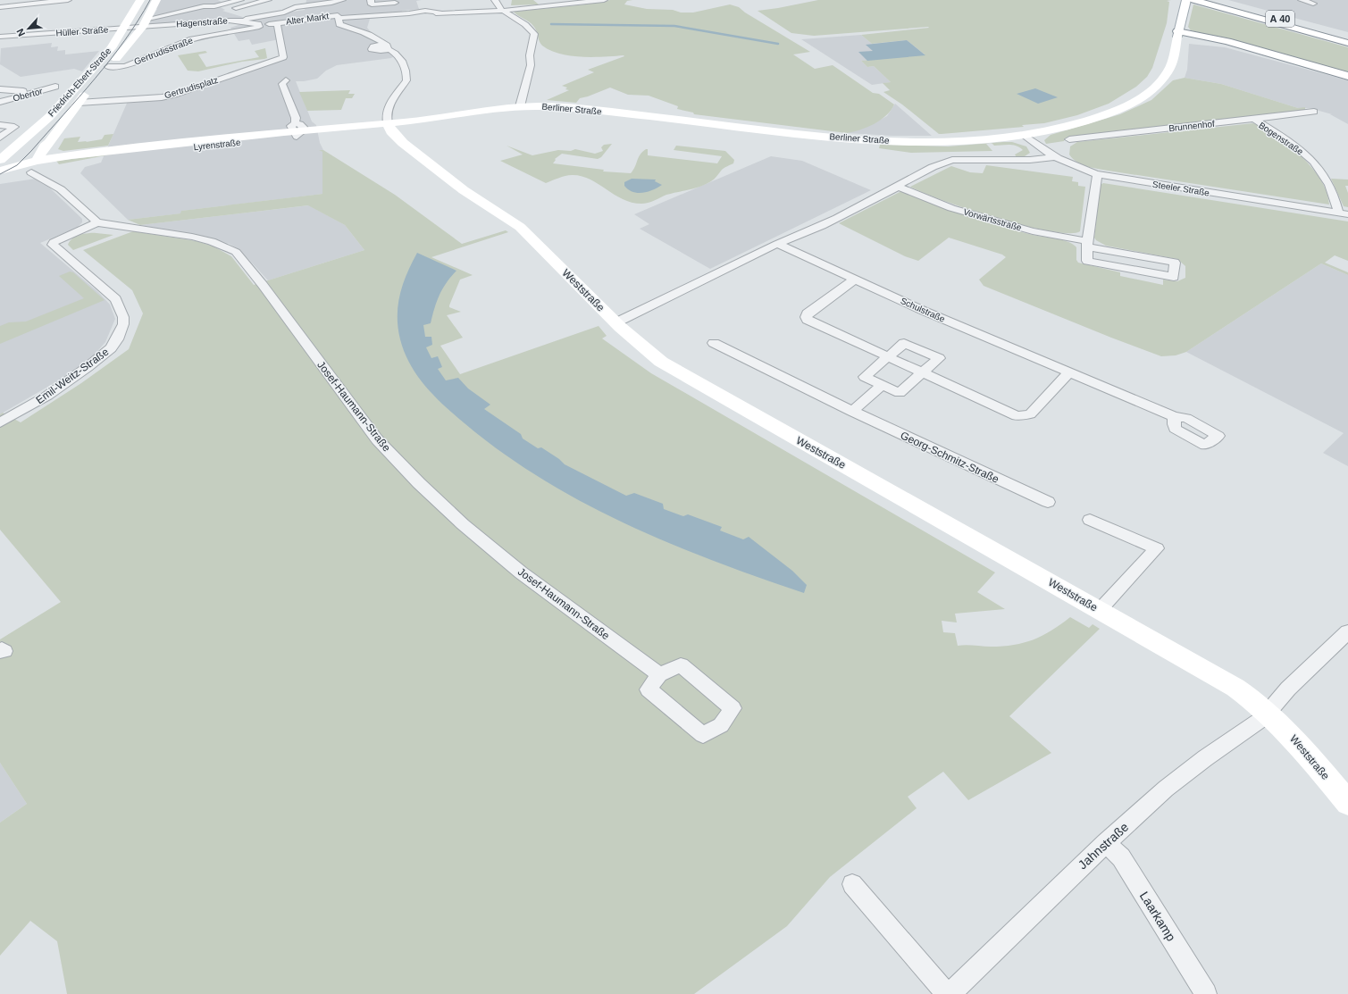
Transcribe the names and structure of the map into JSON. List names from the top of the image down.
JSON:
{
  "streets": {
    "main road": [
      "A 40",
      "Friedrich-Ebert-Straße",
      "Berliner Straße",
      "Lyrenstraße",
      "Weststraße"
    ],
    "street": [
      "Alter Markt",
      "Hagenstraße",
      "Hüller Straße",
      "Gertrudisstraße",
      "Gertrudisplatz",
      "Obertor",
      "Brunnenhof",
      "Bogenstraße",
      "Steeler Straße",
      "Vorwärtsstraße",
      "Schulstraße",
      "Emil-Weitz-Straße",
      "Josef-Haumann-Straße",
      "Georg-Schmitz-Straße",
      "Jahnstraße",
      "Laarkamp"
    ]
  },
  "crossings": [
    ["Alter Markt", "Hagenstraße"],
    ["Alter Markt", "Gertrudisstraße"],
    ["Alter Markt", "Gertrudisplatz"],
    ["Hagenstraße", "Hüller Straße"],
    ["Hagenstraße", "Gertrudisstraße"],
    ["Hagenstraße", "Friedrich-Ebert-Straße"],
    ["Hüller Straße", "Friedrich-Ebert-Straße"],
    ["Gertrudisstraße", "Friedrich-Ebert-Straße"],
    ["Friedrich-Ebert-Straße", "Gertrudisplatz"],
    ["Friedrich-Ebert-Straße", "Lyrenstraße"],
    ["Berliner Straße", "Lyrenstraße"],
    ["Berliner Straße", "Steeler Straße"],
    ["Berliner Straße", "Weststraße"],
    ["Brunnenhof", "Bogenstraße"],
    ["Bogenstraße", "Steeler Straße"],
    ["Lyrenstraße", "Weststraße"],
    ["Weststraße", "Jahnstraße"],
    ["Emil-Weitz-Straße", "Josef-Haumann-Straße"],
    ["Jahnstraße", "Laarkamp"]
  ],
  "north": "bottom left"
}
